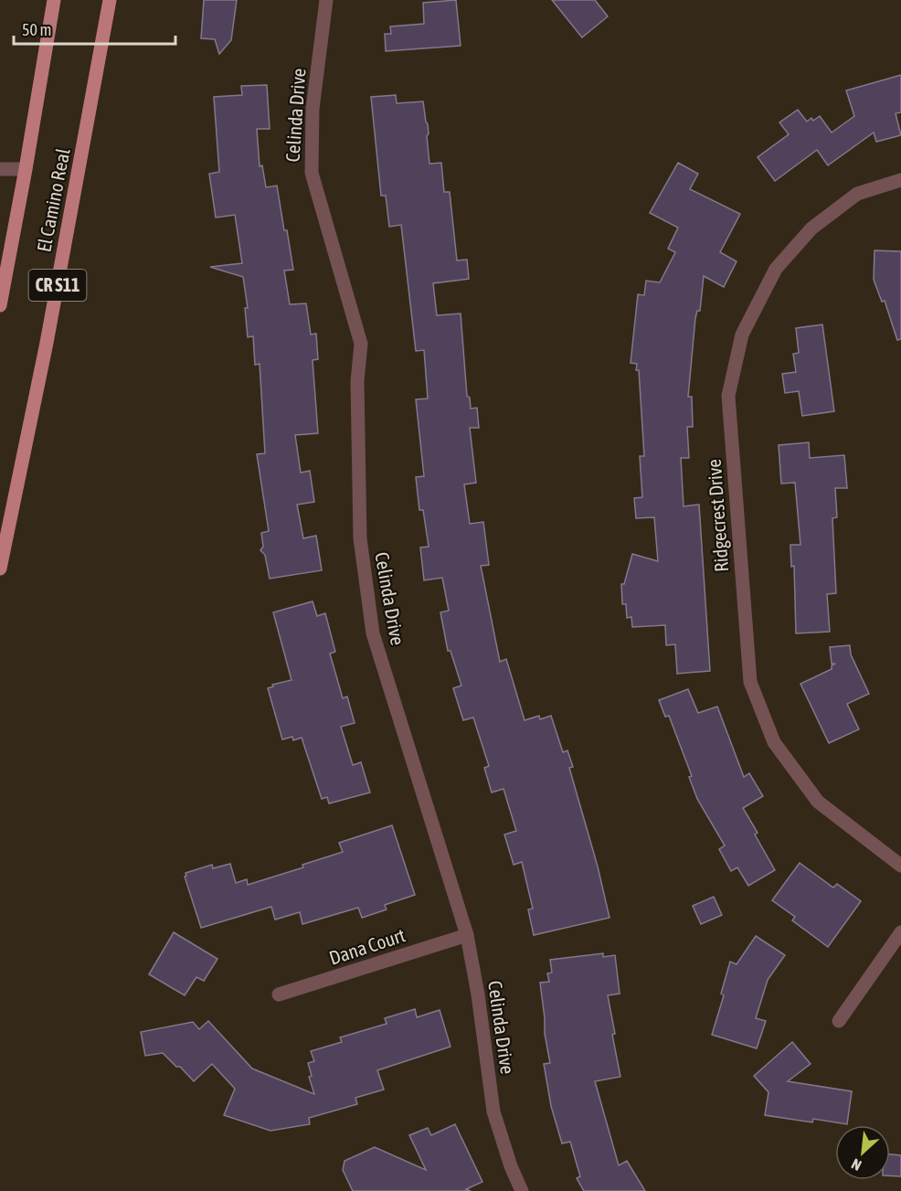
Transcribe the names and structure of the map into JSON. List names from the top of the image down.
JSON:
{
  "streets": {
    "main road": ["El Camino Real", "CR S11"],
    "street": ["Celinda Drive", "Ridgecrest Drive", "Dana Court"]
  },
  "crossings": [
    ["Celinda Drive", "Dana Court"]
  ],
  "scale_bar": "50 m",
  "north": "bottom left"
}
